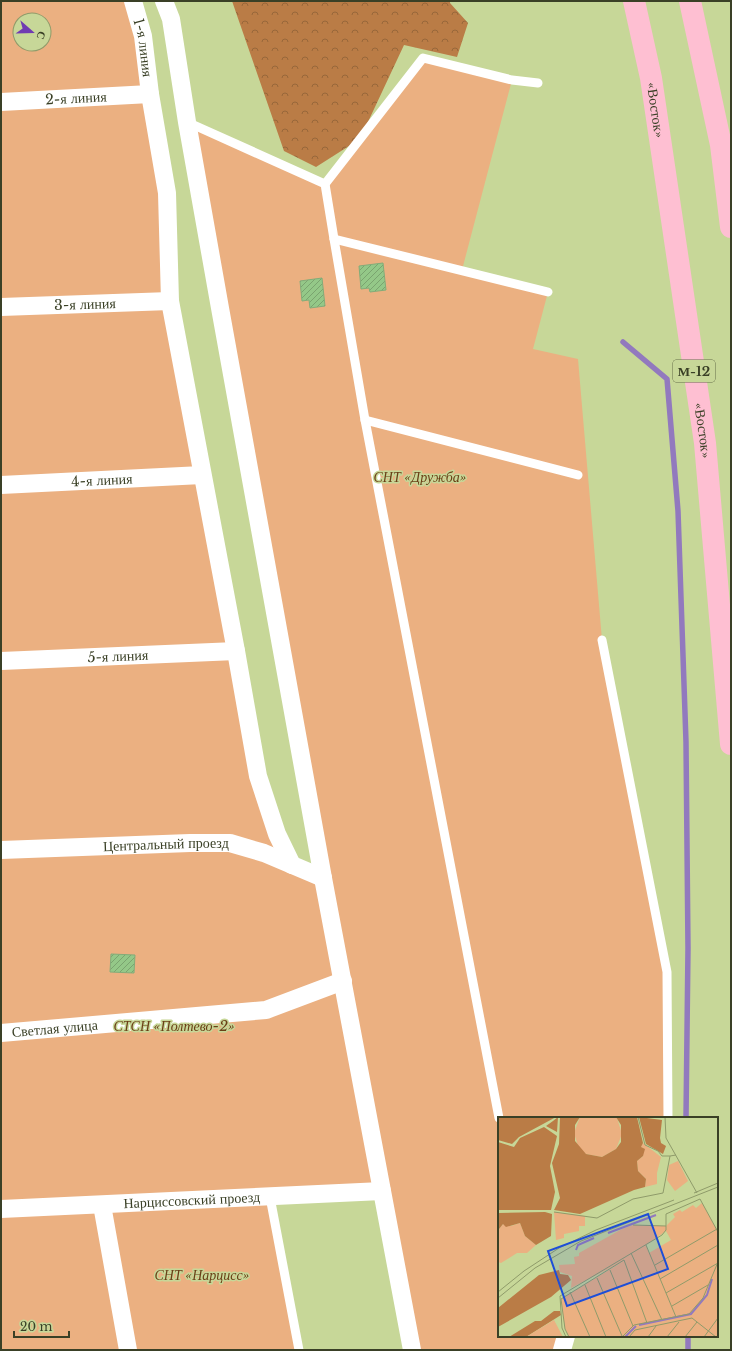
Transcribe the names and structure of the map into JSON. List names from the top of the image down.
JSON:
{
  "streets": {
    "highway": ["«Восток»", "М-12"],
    "street": [
      "1-я линия",
      "2-я линия",
      "3-я линия",
      "4-я линия",
      "5-я линия",
      "Центральный проезд",
      "Светлая улица",
      "Нарциссовский проезд"
    ]
  },
  "crossings": [
    ["1-я линия", "2-я линия"],
    ["1-я линия", "3-я линия"],
    ["1-я линия", "4-я линия"],
    ["1-я линия", "5-я линия"],
    ["1-я линия", "Центральный проезд"]
  ],
  "parks": ["СНТ «Дружба»", "СТСН «Полтево-2»", "СНТ «Нарцисс»"],
  "scale_bar": "20 m",
  "north": "right"
}
